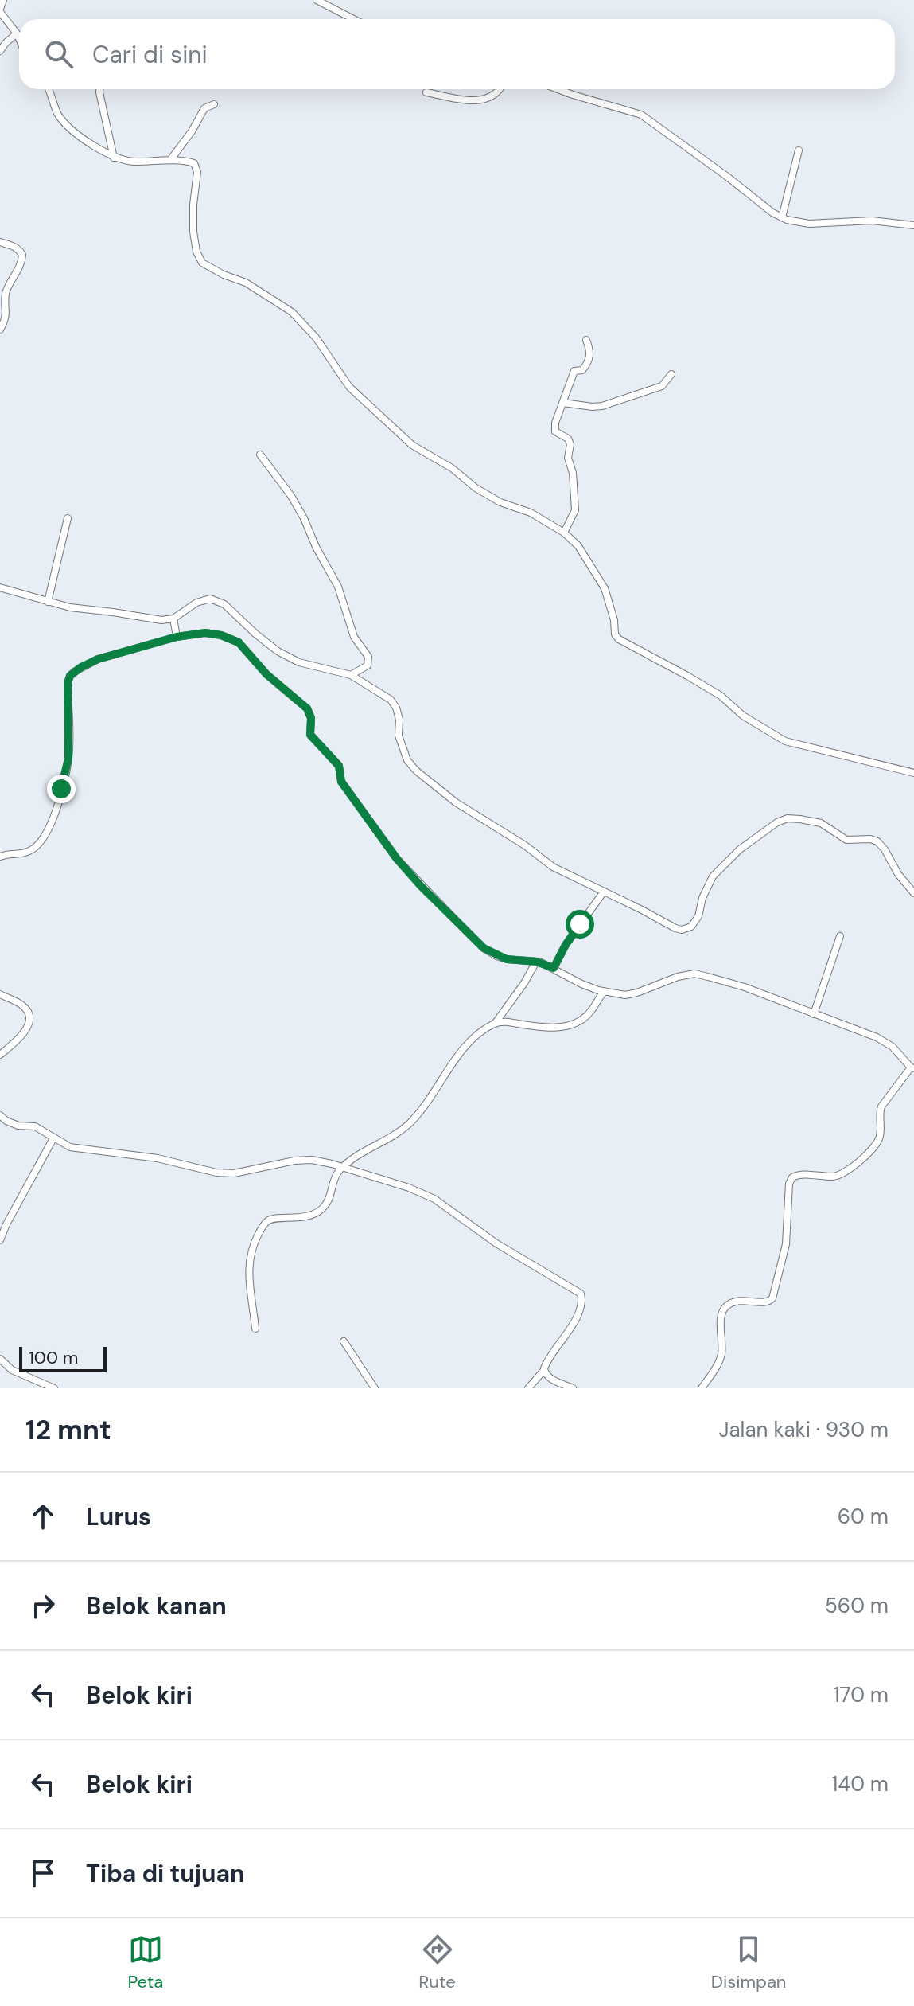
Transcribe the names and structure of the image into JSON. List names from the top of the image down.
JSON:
{
  "scale_bar": "100 m",
  "page": {
    "search": "Cari di sini",
    "scale": "100 m",
    "heading": ["12 mnt", "Jalan kaki · 930 m"],
    "list": [
      ["Lurus", "60 m"],
      ["Belok kanan", "560 m"],
      ["Belok kiri", "170 m"],
      ["Belok kiri", "140 m"],
      "Tiba di tujuan"
    ],
    "nav": ["Peta", "Rute", "Disimpan"]
  }
}
